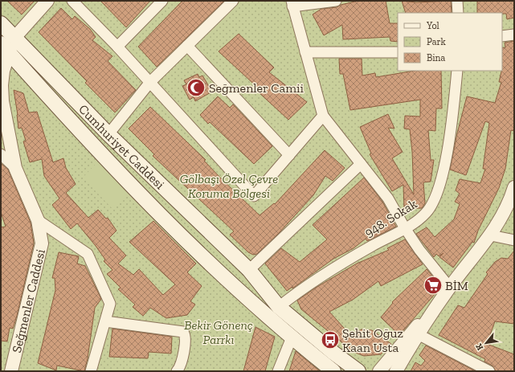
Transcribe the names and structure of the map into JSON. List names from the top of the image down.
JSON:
{
  "streets": {
    "main road": ["Cumhuriyet Caddesi"],
    "street": ["948. Sokak", "Seğmenler Caddesi"]
  },
  "crossings": [
    ["Cumhuriyet Caddesi", "948. Sokak"],
    ["Cumhuriyet Caddesi", "Seğmenler Caddesi"]
  ],
  "parks": ["Gölbaşı Özel Çevre Koruma Bölgesi", "Bekir Gönenç Parrkı"],
  "places": {
    "mosque": ["Seğmenler Camii"],
    "supermarket": ["BİM"],
    "bus stop": ["Şehit Oğuz Kaan Usta"]
  },
  "legend": ["Yol", "Park", "Bina"],
  "north": "bottom left"
}
